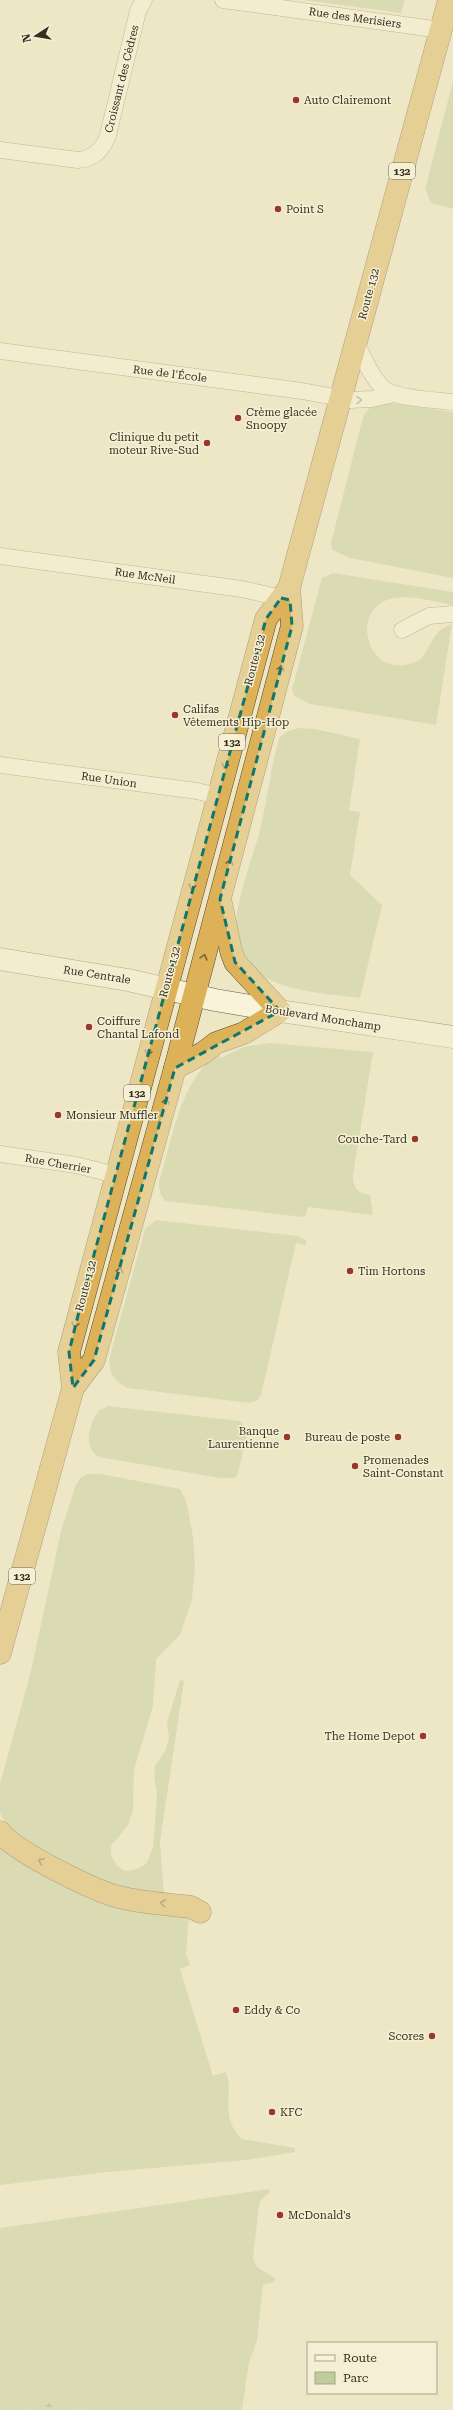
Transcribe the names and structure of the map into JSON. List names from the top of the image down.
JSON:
{
  "streets": {
    "highway": ["132", "Route 132"],
    "street": [
      "Rue des Merisiers",
      "Croissant des Cèdres",
      "Rue de l'École",
      "Rue McNeil",
      "Rue Union",
      "Rue Centrale",
      "Boulevard Monchamp",
      "Rue Cherrier"
    ]
  },
  "crossings": [
    ["Rue des Merisiers", "Route 132"],
    ["Route 132", "Rue de l'École"],
    ["Route 132", "Rue McNeil"],
    ["Route 132", "Rue Union"],
    ["Route 132", "Rue Centrale"],
    ["Route 132", "Boulevard Monchamp"],
    ["Route 132", "Rue Cherrier"],
    ["Rue Centrale", "Boulevard Monchamp"]
  ],
  "places": [
    "Auto Clairemont",
    "Point S",
    "Crème glacée Snoopy",
    "Clinique du petit moteur Rive-Sud",
    "Califas Vêtements Hip-Hop",
    "Coiffure Chantal Lafond",
    "Monsieur Muffler",
    "Couche-Tard",
    "Tim Hortons",
    "Banque Laurentienne",
    "Bureau de poste",
    "Promenades Saint-Constant",
    "The Home Depot",
    "Eddy & Co",
    "Scores",
    "KFC",
    "McDonald's"
  ],
  "legend": ["Route", "Parc"],
  "north": "left"
}
